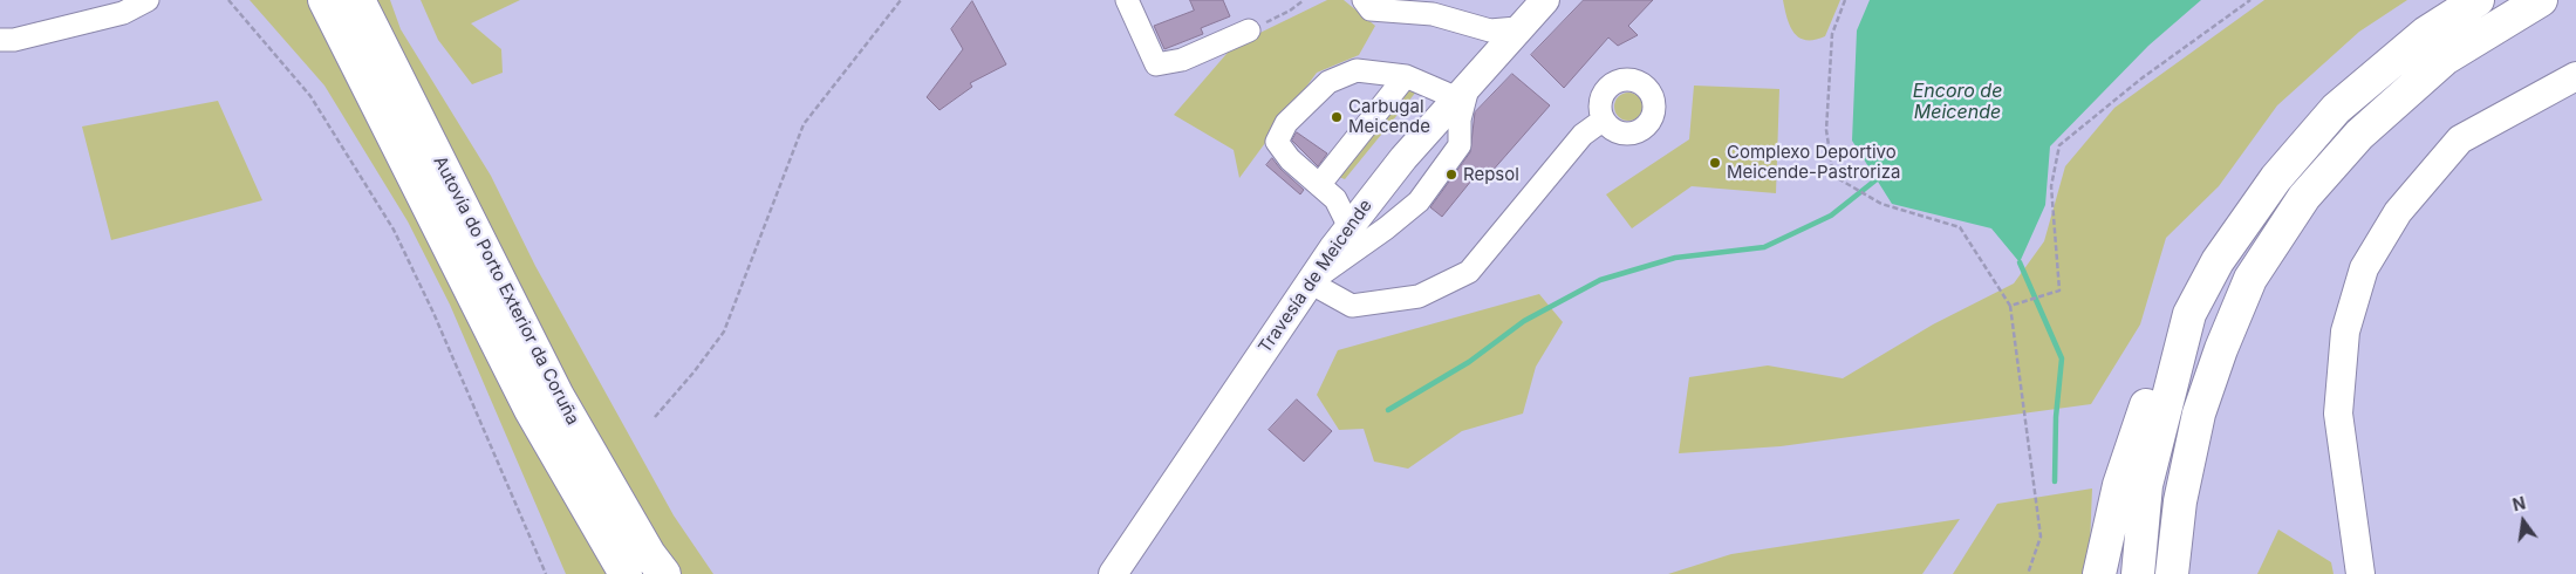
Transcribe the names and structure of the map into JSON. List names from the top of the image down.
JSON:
{
  "streets": {
    "highway": ["Autovía do Porto Exterior da Coruña"],
    "main road": ["Travesía de Meicende"]
  },
  "water": ["Encoro de Meicende"],
  "places": ["Carbugal Meicende", "Complexo Deportivo Meicende-Pastroriza", "Repsol"],
  "north": "top"
}
